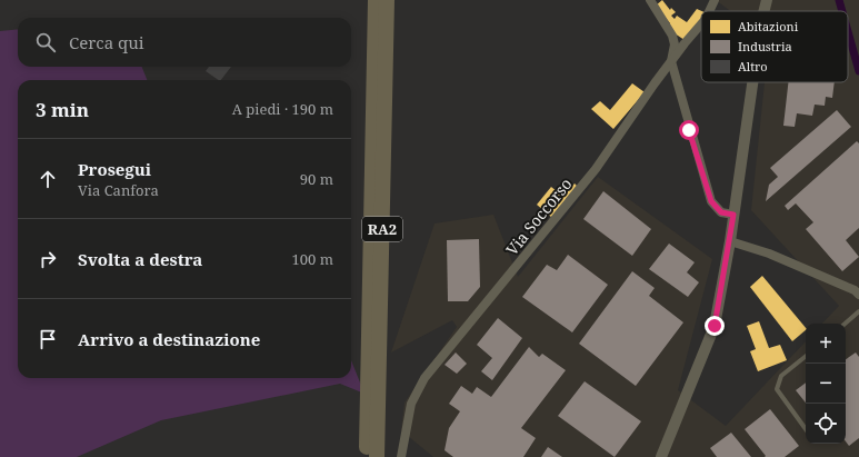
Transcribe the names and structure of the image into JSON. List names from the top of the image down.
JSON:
{
  "streets": {
    "highway": ["RA2"],
    "street": ["Via Soccorso"]
  },
  "legend": ["Abitazioni", "Industria", "Altro"],
  "page": {
    "search": "Cerca qui",
    "heading": ["3 min", "A piedi · 190 m"],
    "list": [
      ["Prosegui", "Via Canfora", "90 m"],
      ["Svolta a destra", "100 m"],
      "Arrivo a destinazione"
    ],
    "map_buttons": ["+", "−"]
  }
}
